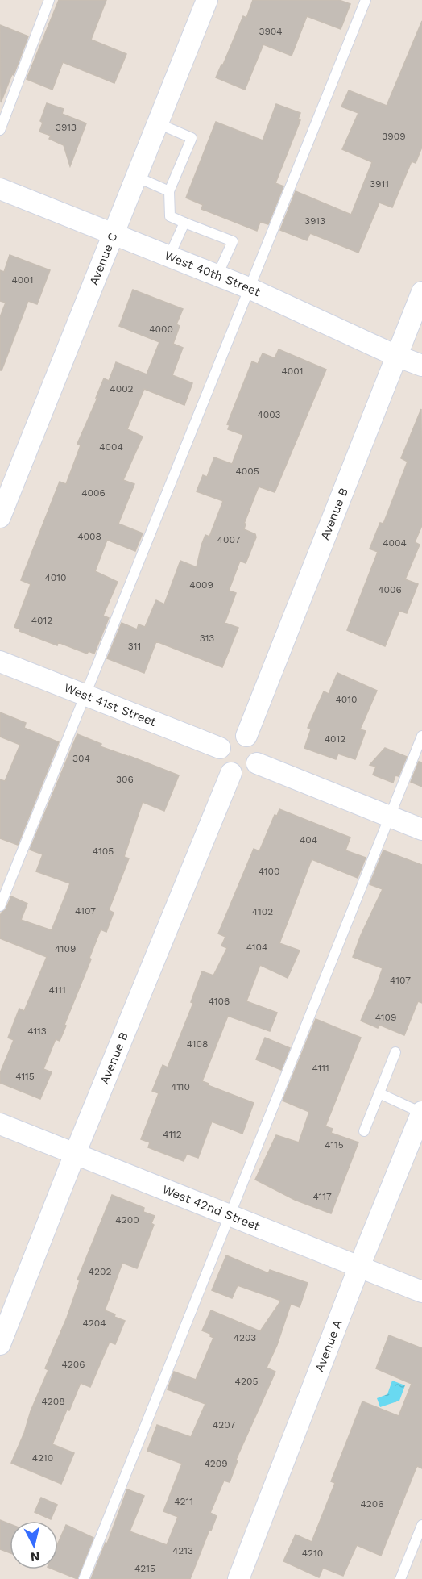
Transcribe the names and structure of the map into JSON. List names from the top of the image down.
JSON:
{
  "streets": {
    "street": [
      "Avenue C",
      "West 40th Street",
      "Avenue B",
      "West 41st Street",
      "West 42nd Street",
      "Avenue A"
    ]
  },
  "crossings": [
    ["Avenue C", "West 40th Street"],
    ["West 40th Street", "Avenue B"],
    ["Avenue B", "West 41st Street"],
    ["Avenue B", "West 42nd Street"],
    ["West 42nd Street", "Avenue A"]
  ],
  "house_numbers": [
    "3904",
    "3913",
    "3909",
    "3911",
    "3913",
    "4001",
    "4000",
    "4001",
    "4002",
    "4003",
    "4004",
    "4005",
    "4006",
    "4008",
    "4007",
    "4004",
    "4010",
    "4009",
    "4006",
    "4012",
    "313",
    "311",
    "4010",
    "4012",
    "304",
    "306",
    "404",
    "4105",
    "4100",
    "4107",
    "4102",
    "4104",
    "4109",
    "4107",
    "4111",
    "4106",
    "4109",
    "4113",
    "4108",
    "4111",
    "4115",
    "4110",
    "4112",
    "4115",
    "4117",
    "4200",
    "4202",
    "4204",
    "4203",
    "4206",
    "4205",
    "4208",
    "4207",
    "4210",
    "4209",
    "4211",
    "4206",
    "4213",
    "4210",
    "4215"
  ],
  "north": "bottom"
}
